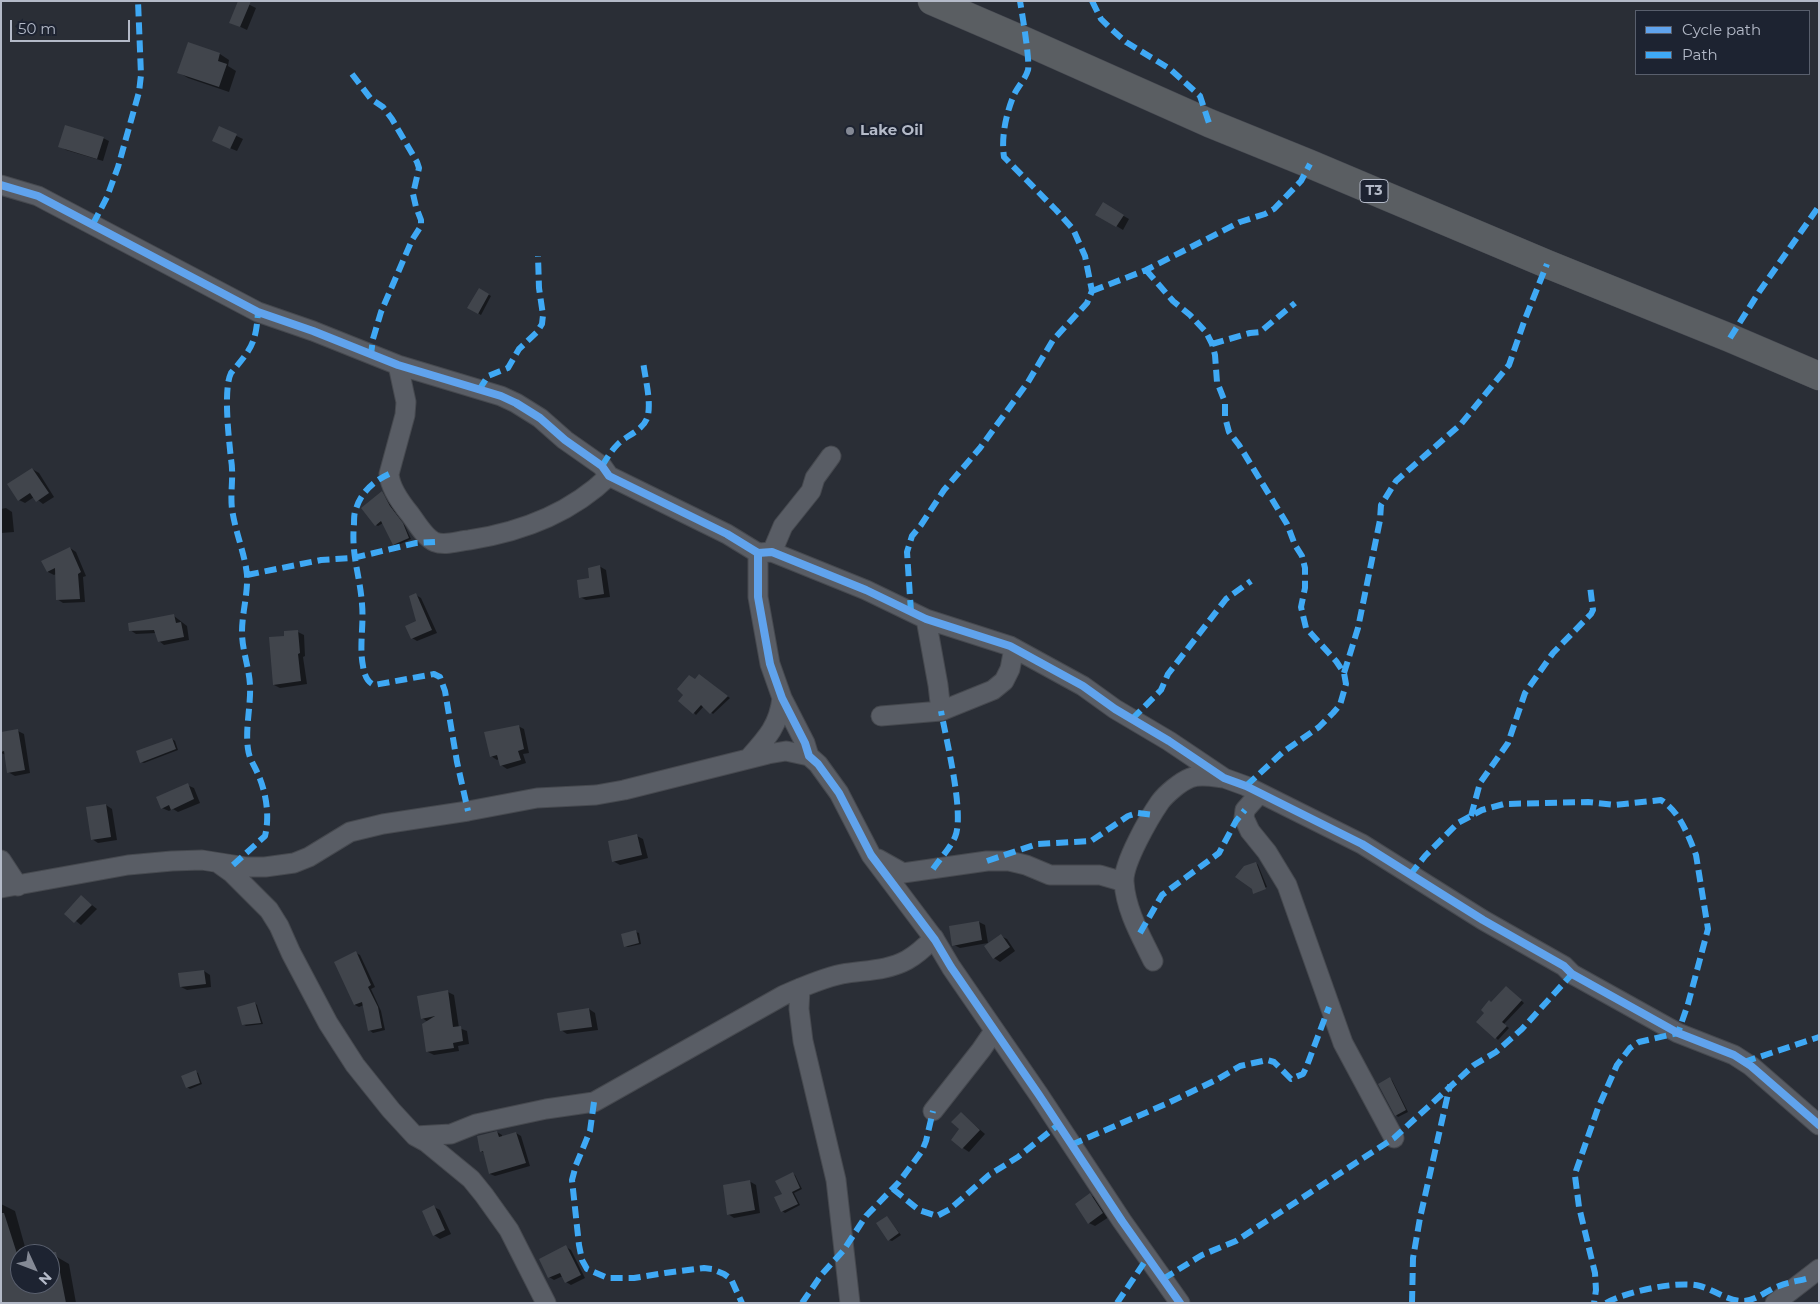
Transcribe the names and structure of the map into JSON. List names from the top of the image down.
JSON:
{
  "streets": {
    "highway": ["T3"]
  },
  "places": ["Lake Oil"],
  "legend": ["Cycle path", "Path"],
  "scale_bar": "50 m",
  "north": "bottom right"
}
